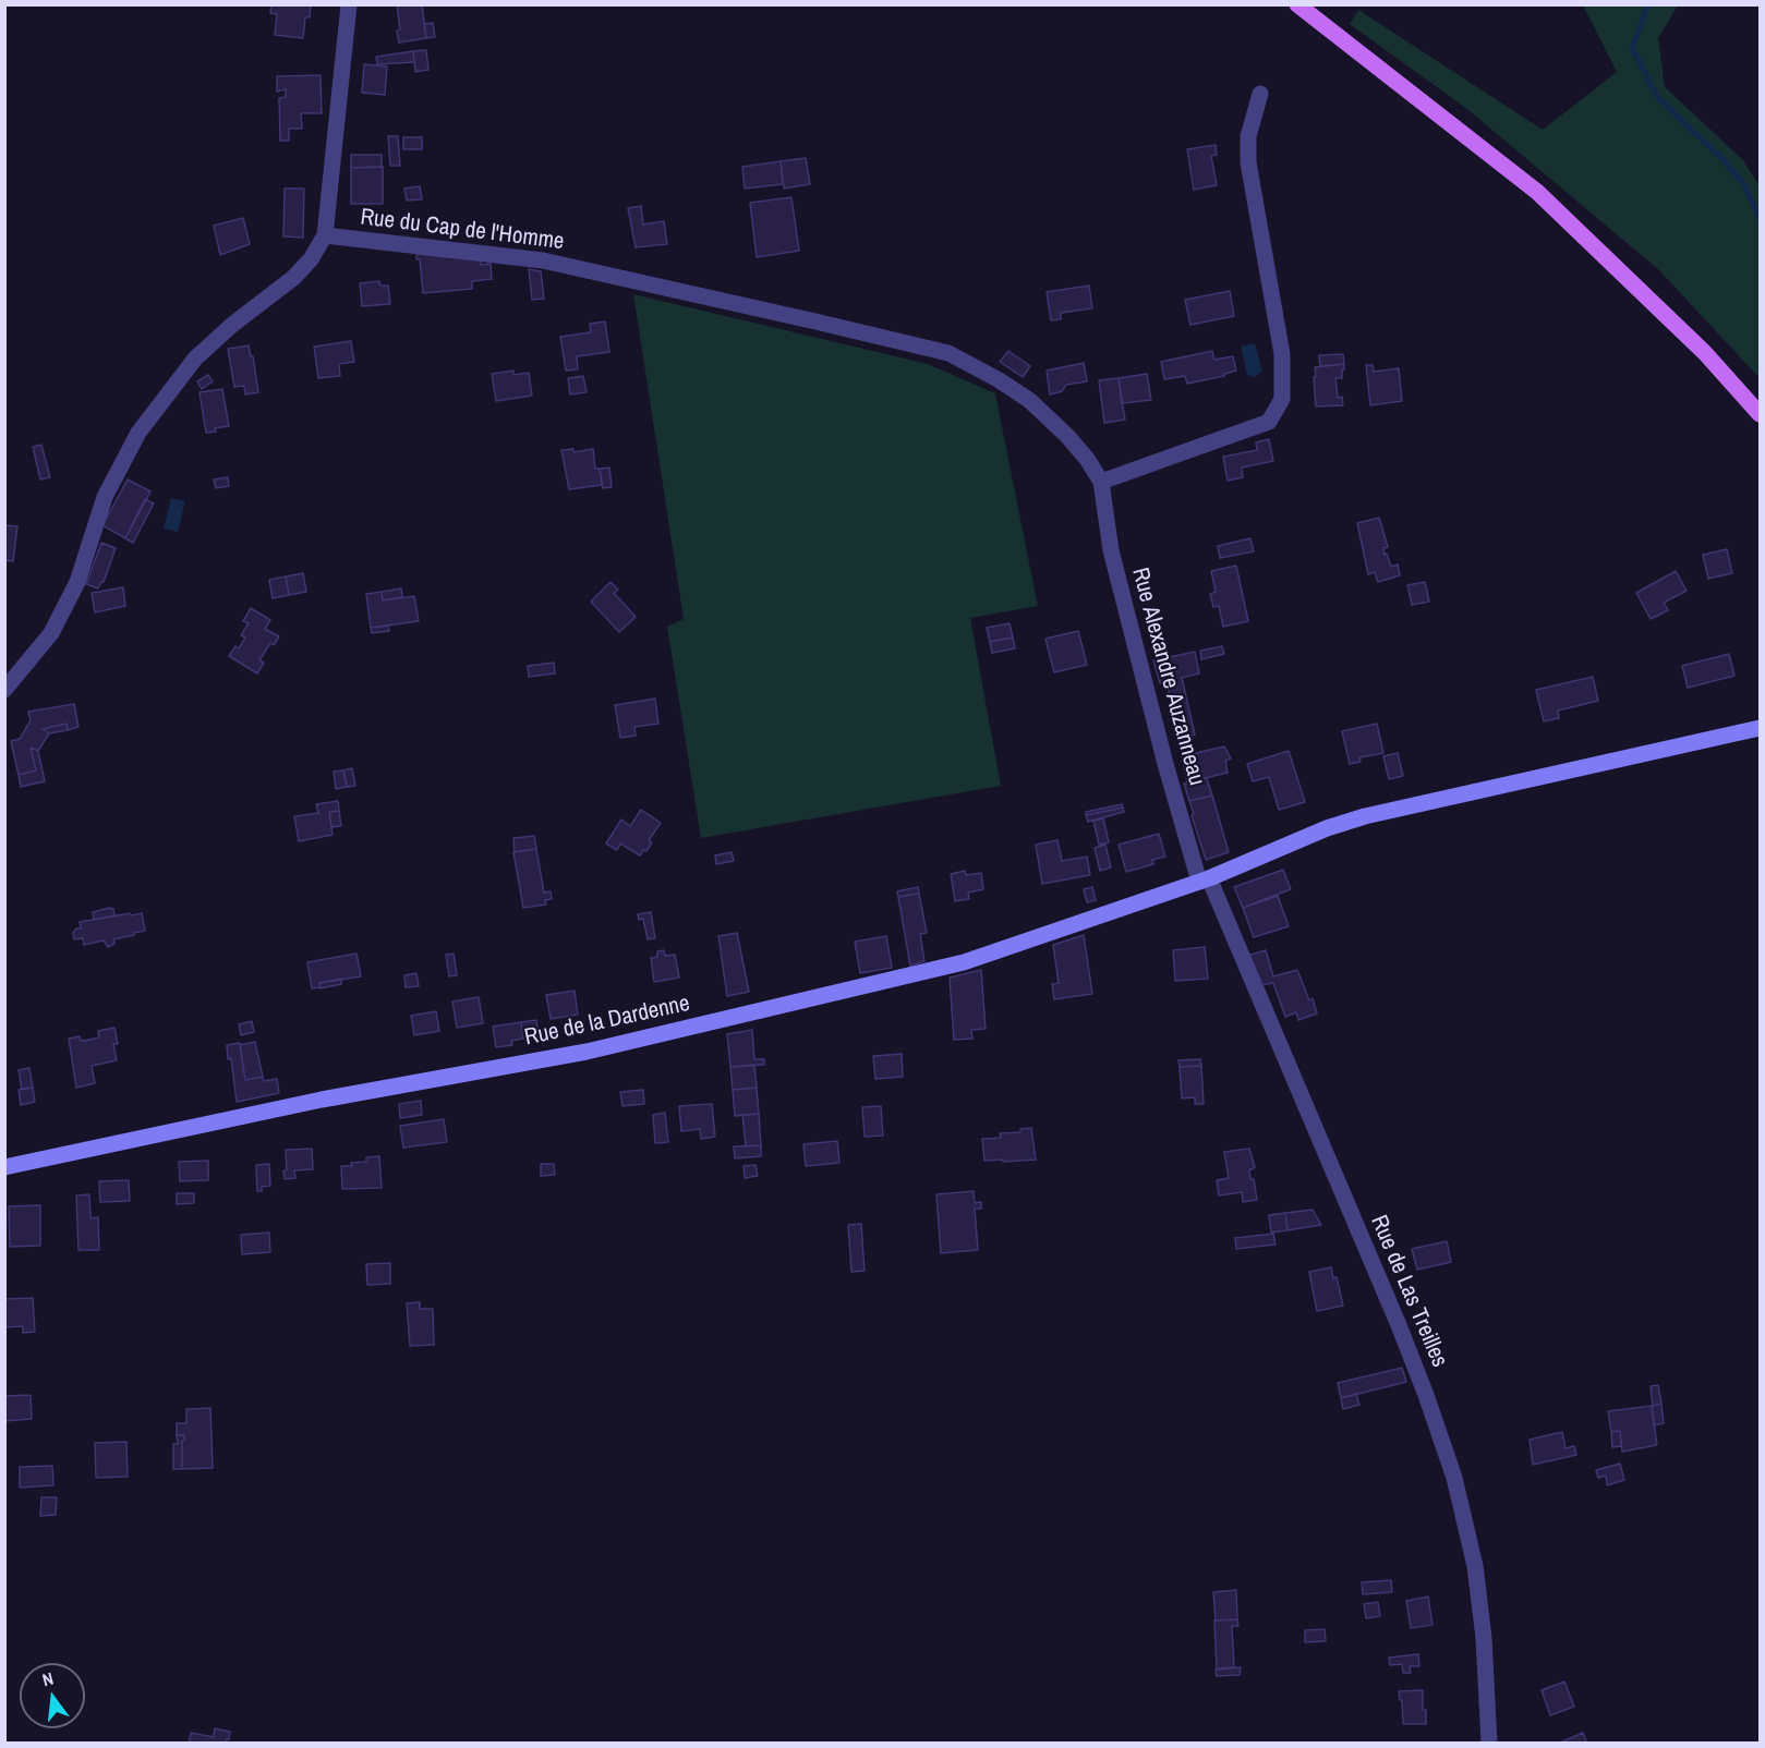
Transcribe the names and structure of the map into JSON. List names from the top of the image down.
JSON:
{
  "streets": {
    "street": [
      "Rue du Cap de l'Homme",
      "Rue Alexandre Auzanneau",
      "Rue de la Dardenne",
      "Rue de Las Treilles"
    ]
  },
  "crossings": [
    ["Rue du Cap de l'Homme", "Rue Alexandre Auzanneau"],
    ["Rue Alexandre Auzanneau", "Rue de la Dardenne"],
    ["Rue Alexandre Auzanneau", "Rue de Las Treilles"],
    ["Rue de la Dardenne", "Rue de Las Treilles"]
  ],
  "north": "top"
}
